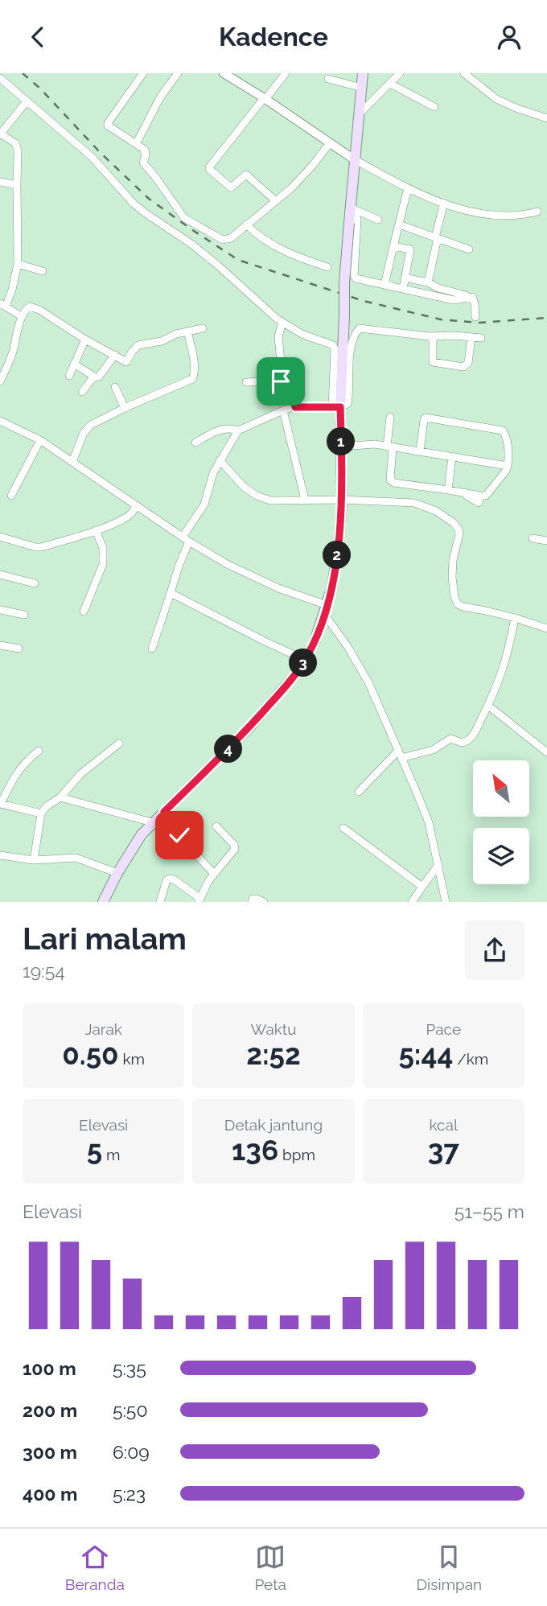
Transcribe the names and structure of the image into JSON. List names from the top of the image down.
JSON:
{
  "north": "top left",
  "page": {
    "header": "Kadence",
    "pins": [
      "1",
      "2",
      "3",
      "4"
    ],
    "heading": ["Lari malam", "19:54"],
    "stats": [
      ["Jarak", "0.50 km"],
      ["Waktu", "2:52"],
      ["Pace", "5:44 /km"],
      ["Elevasi", "5 m"],
      ["Detak jantung", "136 bpm"],
      ["kcal", "37"]
    ],
    "chart": ["Elevasi", "51–55 m"],
    "list": [
      {
        "name": "100 m",
        "note": "5:35"
      },
      {
        "name": "200 m",
        "note": "5:50"
      },
      {
        "name": "300 m",
        "note": "6:09"
      },
      {
        "name": "400 m",
        "note": "5:23"
      }
    ],
    "tabs": ["Beranda", "Peta", "Disimpan"]
  }
}
